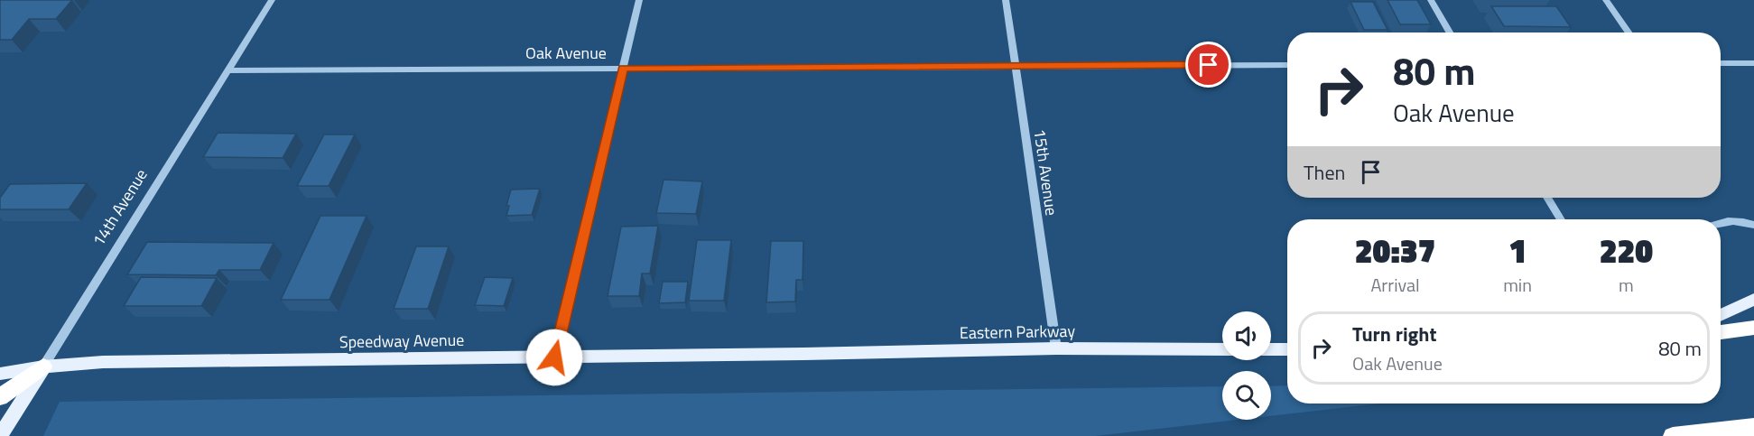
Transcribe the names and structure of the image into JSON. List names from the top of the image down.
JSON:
{
  "streets": {
    "main road": ["14th Avenue", "Eastern Parkway", "Speedway Avenue"],
    "street": ["Oak Avenue", "15th Avenue"]
  },
  "crossings": [
    ["Oak Avenue", "15th Avenue"],
    ["Oak Avenue", "14th Avenue"],
    ["15th Avenue", "Eastern Parkway"],
    ["14th Avenue", "Speedway Avenue"],
    ["Eastern Parkway", "Speedway Avenue"]
  ],
  "page": {
    "turn": ["80 m", "Oak Avenue"],
    "then": "Then",
    "eta": [
      "20:37",
      "Arrival",
      "1",
      "min",
      "220",
      "m"
    ],
    "list": [
      {
        "name": "Turn right",
        "note": "Oak Avenue",
        "value": "80 m"
      }
    ]
  }
}
